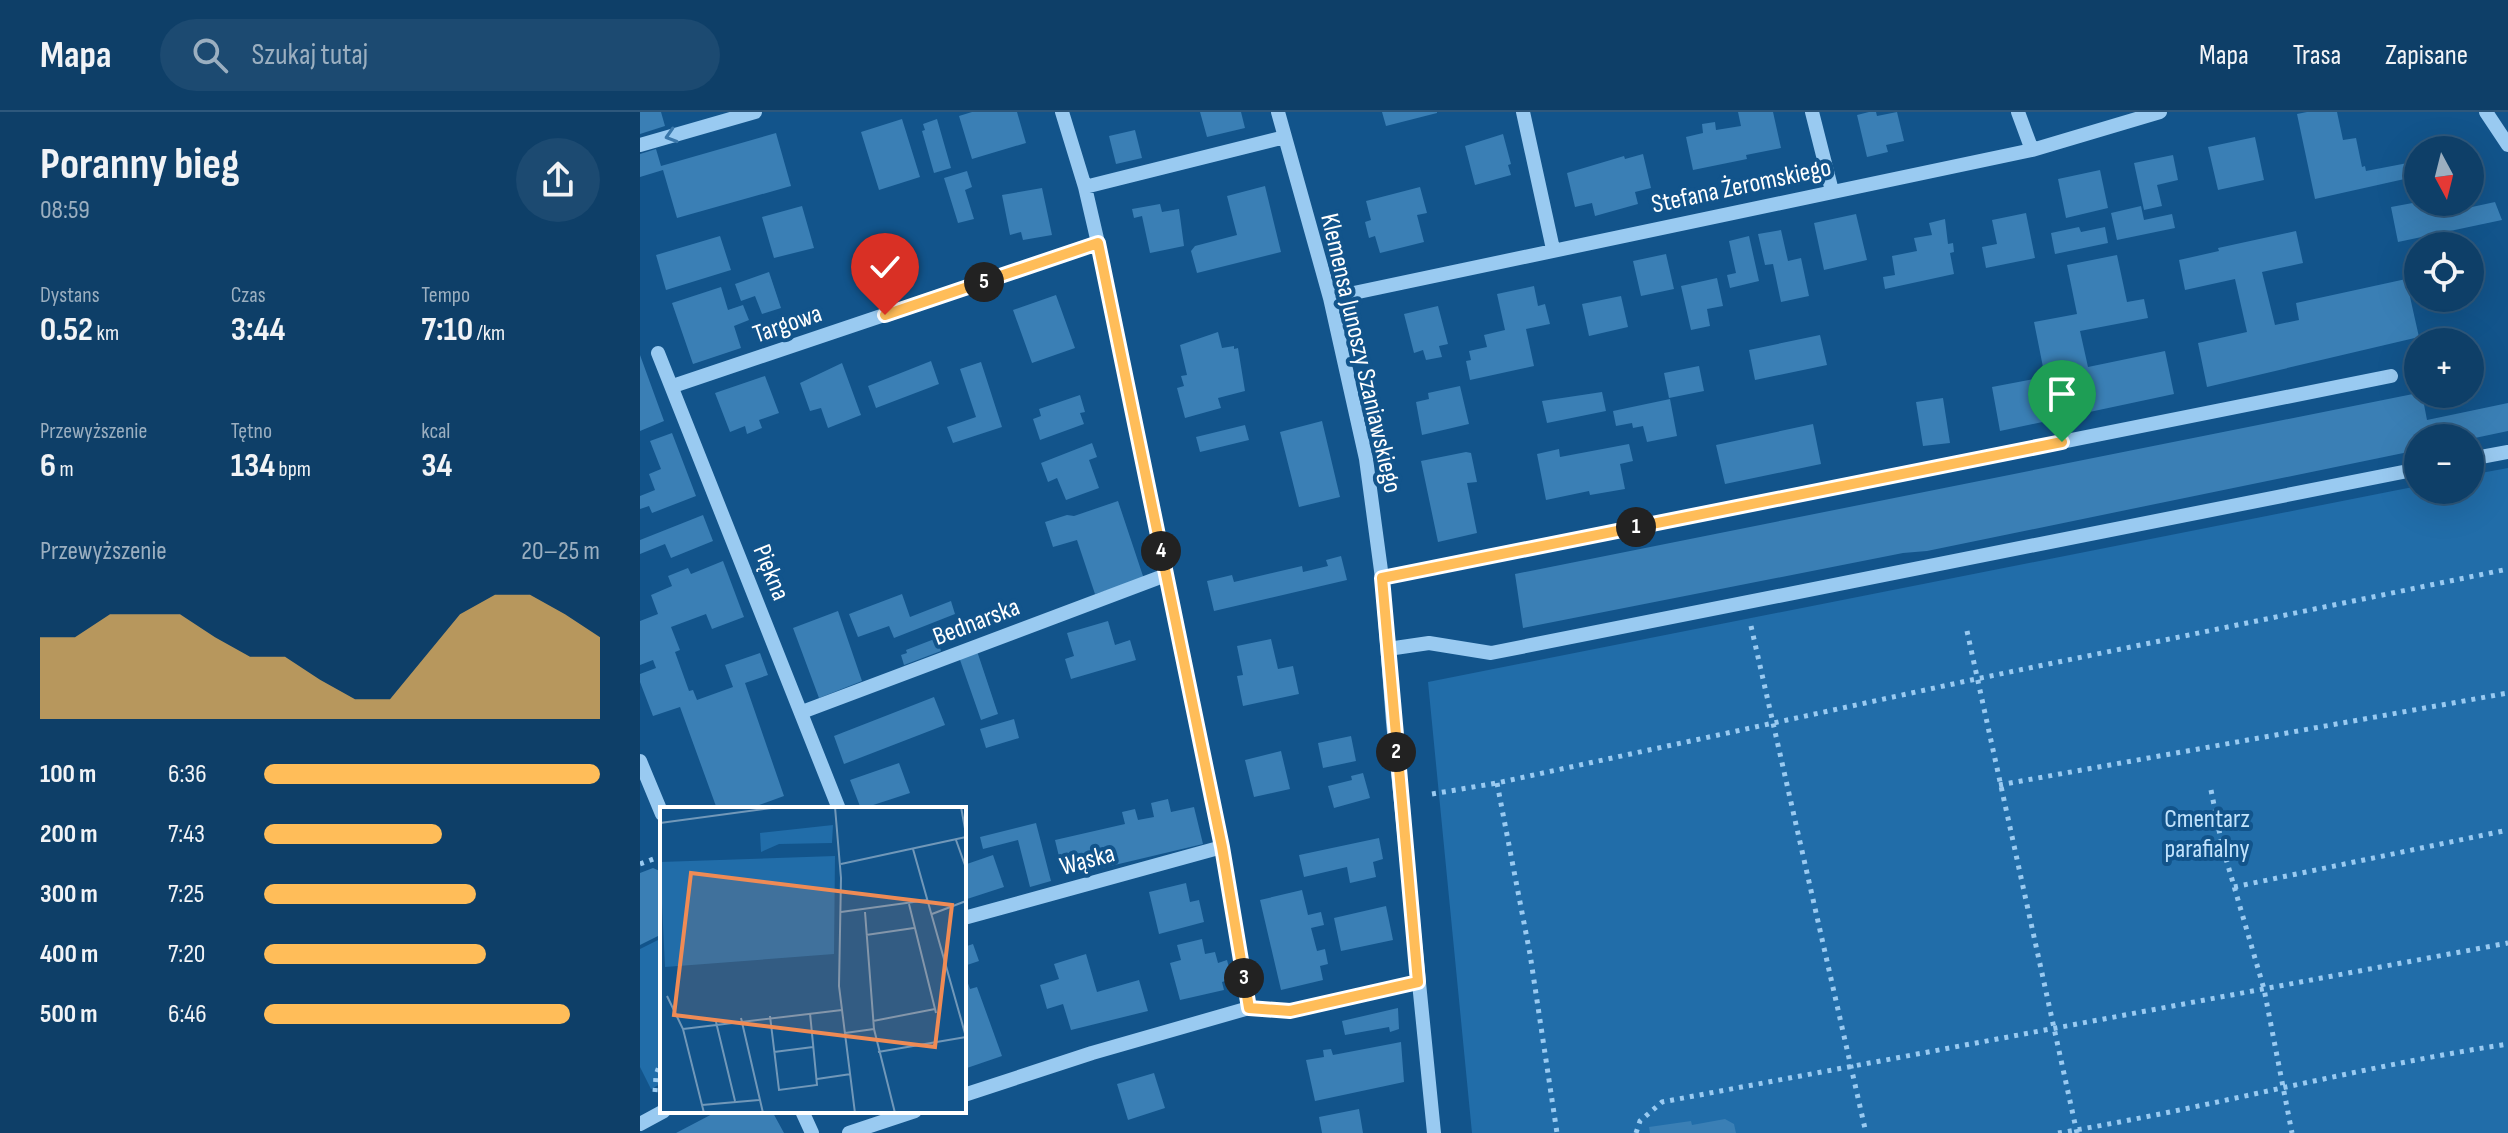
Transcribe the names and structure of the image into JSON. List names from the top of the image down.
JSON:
{
  "streets": {
    "street": [
      "Stefana Żeromskiego",
      "Targowa",
      "Klemensa Junoszy Szaniawskiego",
      "Piękna",
      "Bednarska",
      "Wąska"
    ]
  },
  "crossings": [
    ["Stefana Żeromskiego", "Klemensa Junoszy Szaniawskiego"],
    ["Targowa", "Piękna"],
    ["Piękna", "Bednarska"]
  ],
  "parks": ["Cmentarz parafialny"],
  "north": "bottom",
  "page": {
    "header": "Mapa",
    "search": "Szukaj tutaj",
    "nav": ["Mapa", "Trasa", "Zapisane"],
    "heading": ["Poranny bieg", "08:59"],
    "map_buttons": ["+", "−"],
    "stats": [
      ["Dystans", "0.52 km"],
      ["Czas", "3:44"],
      ["Tempo", "7:10 /km"],
      ["Przewyższenie", "6 m"],
      ["Tętno", "134 bpm"],
      ["kcal", "34"]
    ],
    "pins": [
      "5",
      "1",
      "4",
      "2",
      "3"
    ],
    "chart": ["Przewyższenie", "20–25 m"],
    "list": [
      {
        "name": "100 m",
        "note": "6:36"
      },
      {
        "name": "200 m",
        "note": "7:43"
      },
      {
        "name": "300 m",
        "note": "7:25"
      },
      {
        "name": "400 m",
        "note": "7:20"
      },
      {
        "name": "500 m",
        "note": "6:46"
      }
    ]
  }
}
